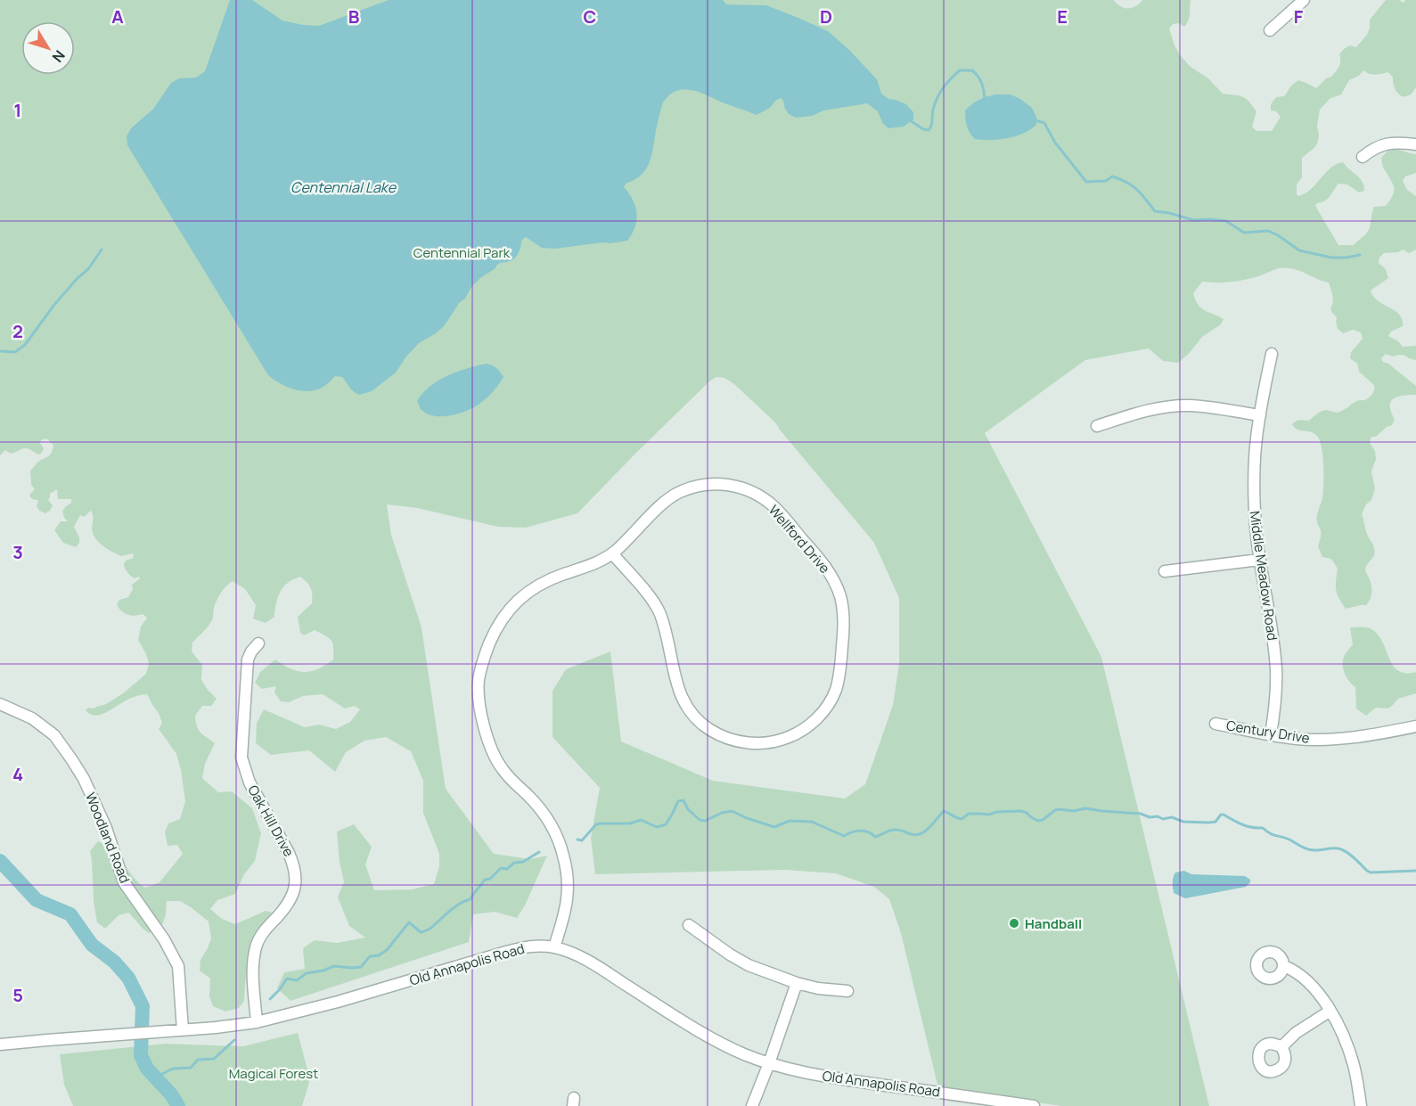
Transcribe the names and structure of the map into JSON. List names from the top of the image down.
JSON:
{
  "streets": {
    "street": [
      "Wellford Drive",
      "Middle Meadow Road",
      "Century Drive",
      "Oak Hill Drive",
      "Woodland Road",
      "Old Annapolis Road"
    ]
  },
  "crossings": [
    ["Wellford Drive", "Old Annapolis Road"],
    ["Middle Meadow Road", "Century Drive"],
    ["Oak Hill Drive", "Old Annapolis Road"],
    ["Woodland Road", "Old Annapolis Road"]
  ],
  "water": ["Centennial Lake"],
  "parks": ["Centennial Park", "Magical Forest"],
  "places": ["Handball"],
  "north": "bottom right",
  "grid": {
    "columns": [
      "A",
      "B",
      "C",
      "D",
      "E",
      "F"
    ],
    "rows": [
      "1",
      "2",
      "3",
      "4",
      "5"
    ]
  }
}
